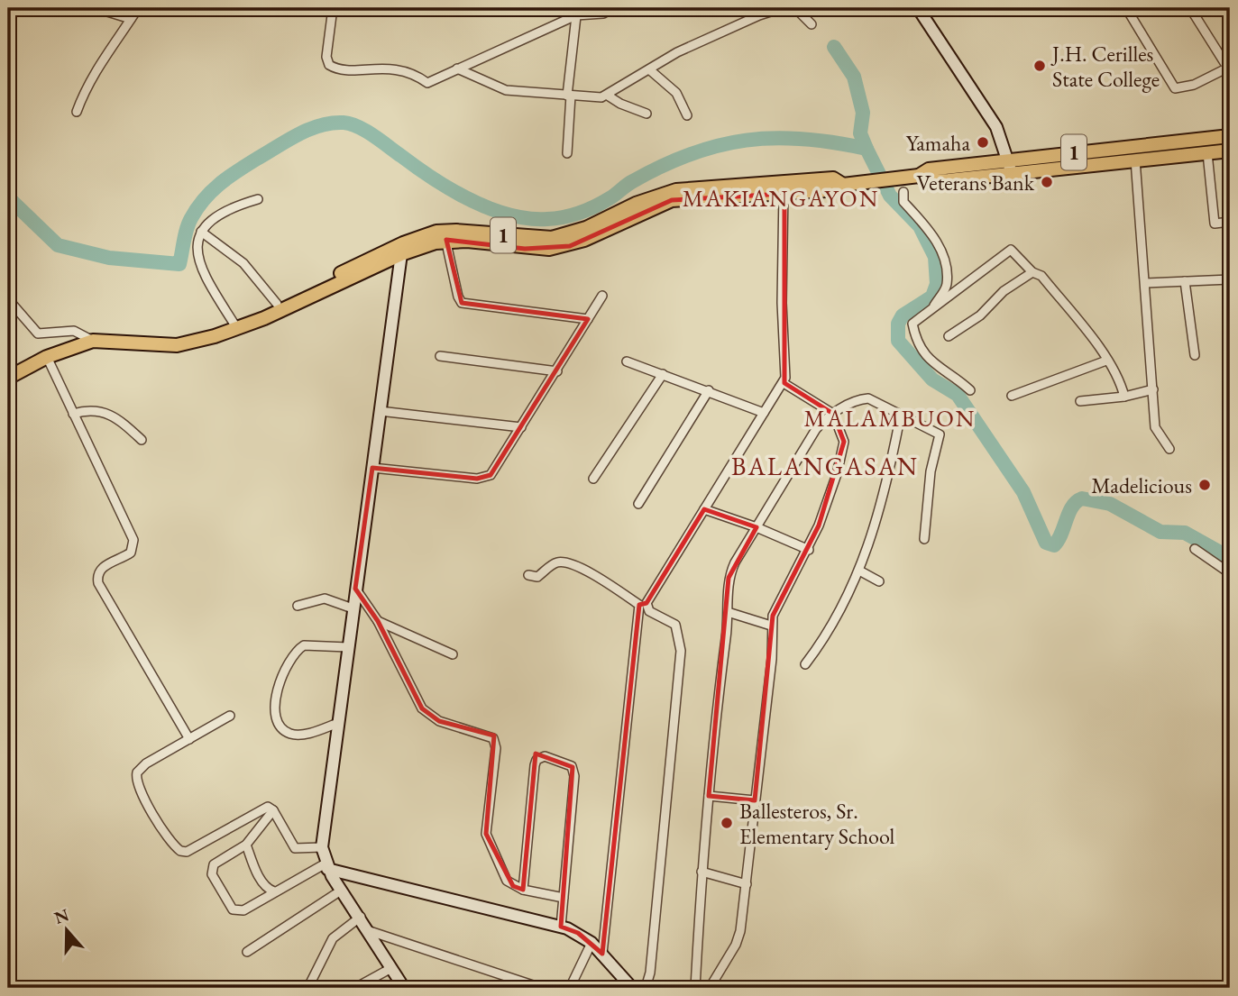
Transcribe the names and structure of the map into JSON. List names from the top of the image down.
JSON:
{
  "streets": {
    "main road": ["1"]
  },
  "districts": ["MAKIANGAYON", "MALAMBUON", "BALANGASAN"],
  "places": [
    "J.H. Cerilles State College",
    "Yamaha",
    "Veterans Bank",
    "Madelicious",
    "Ballesteros, Sr. Elementary School"
  ],
  "north": "top"
}
